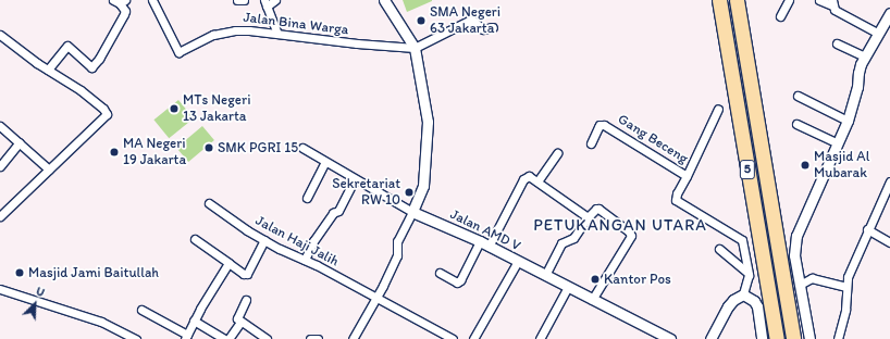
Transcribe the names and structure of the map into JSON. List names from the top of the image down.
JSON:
{
  "streets": {
    "highway": ["5"],
    "street": [
      "Jalan Bina Warga",
      "Gang Beceng",
      "Jalan AMD V",
      "Jalan Haji Jalih"
    ]
  },
  "districts": ["PETUKANGAN UTARA"],
  "places": [
    "SMA Negeri 63 Jakarta",
    "MTs Negeri 13 Jakarta",
    "SMK PGRI 15",
    "MA Negeri 19 Jakarta",
    "Masjid Al Mubarak",
    "Sekretariat RW 10",
    "Masjid Jami Baitullah",
    "Kantor Pos"
  ],
  "north": "top right"
}
